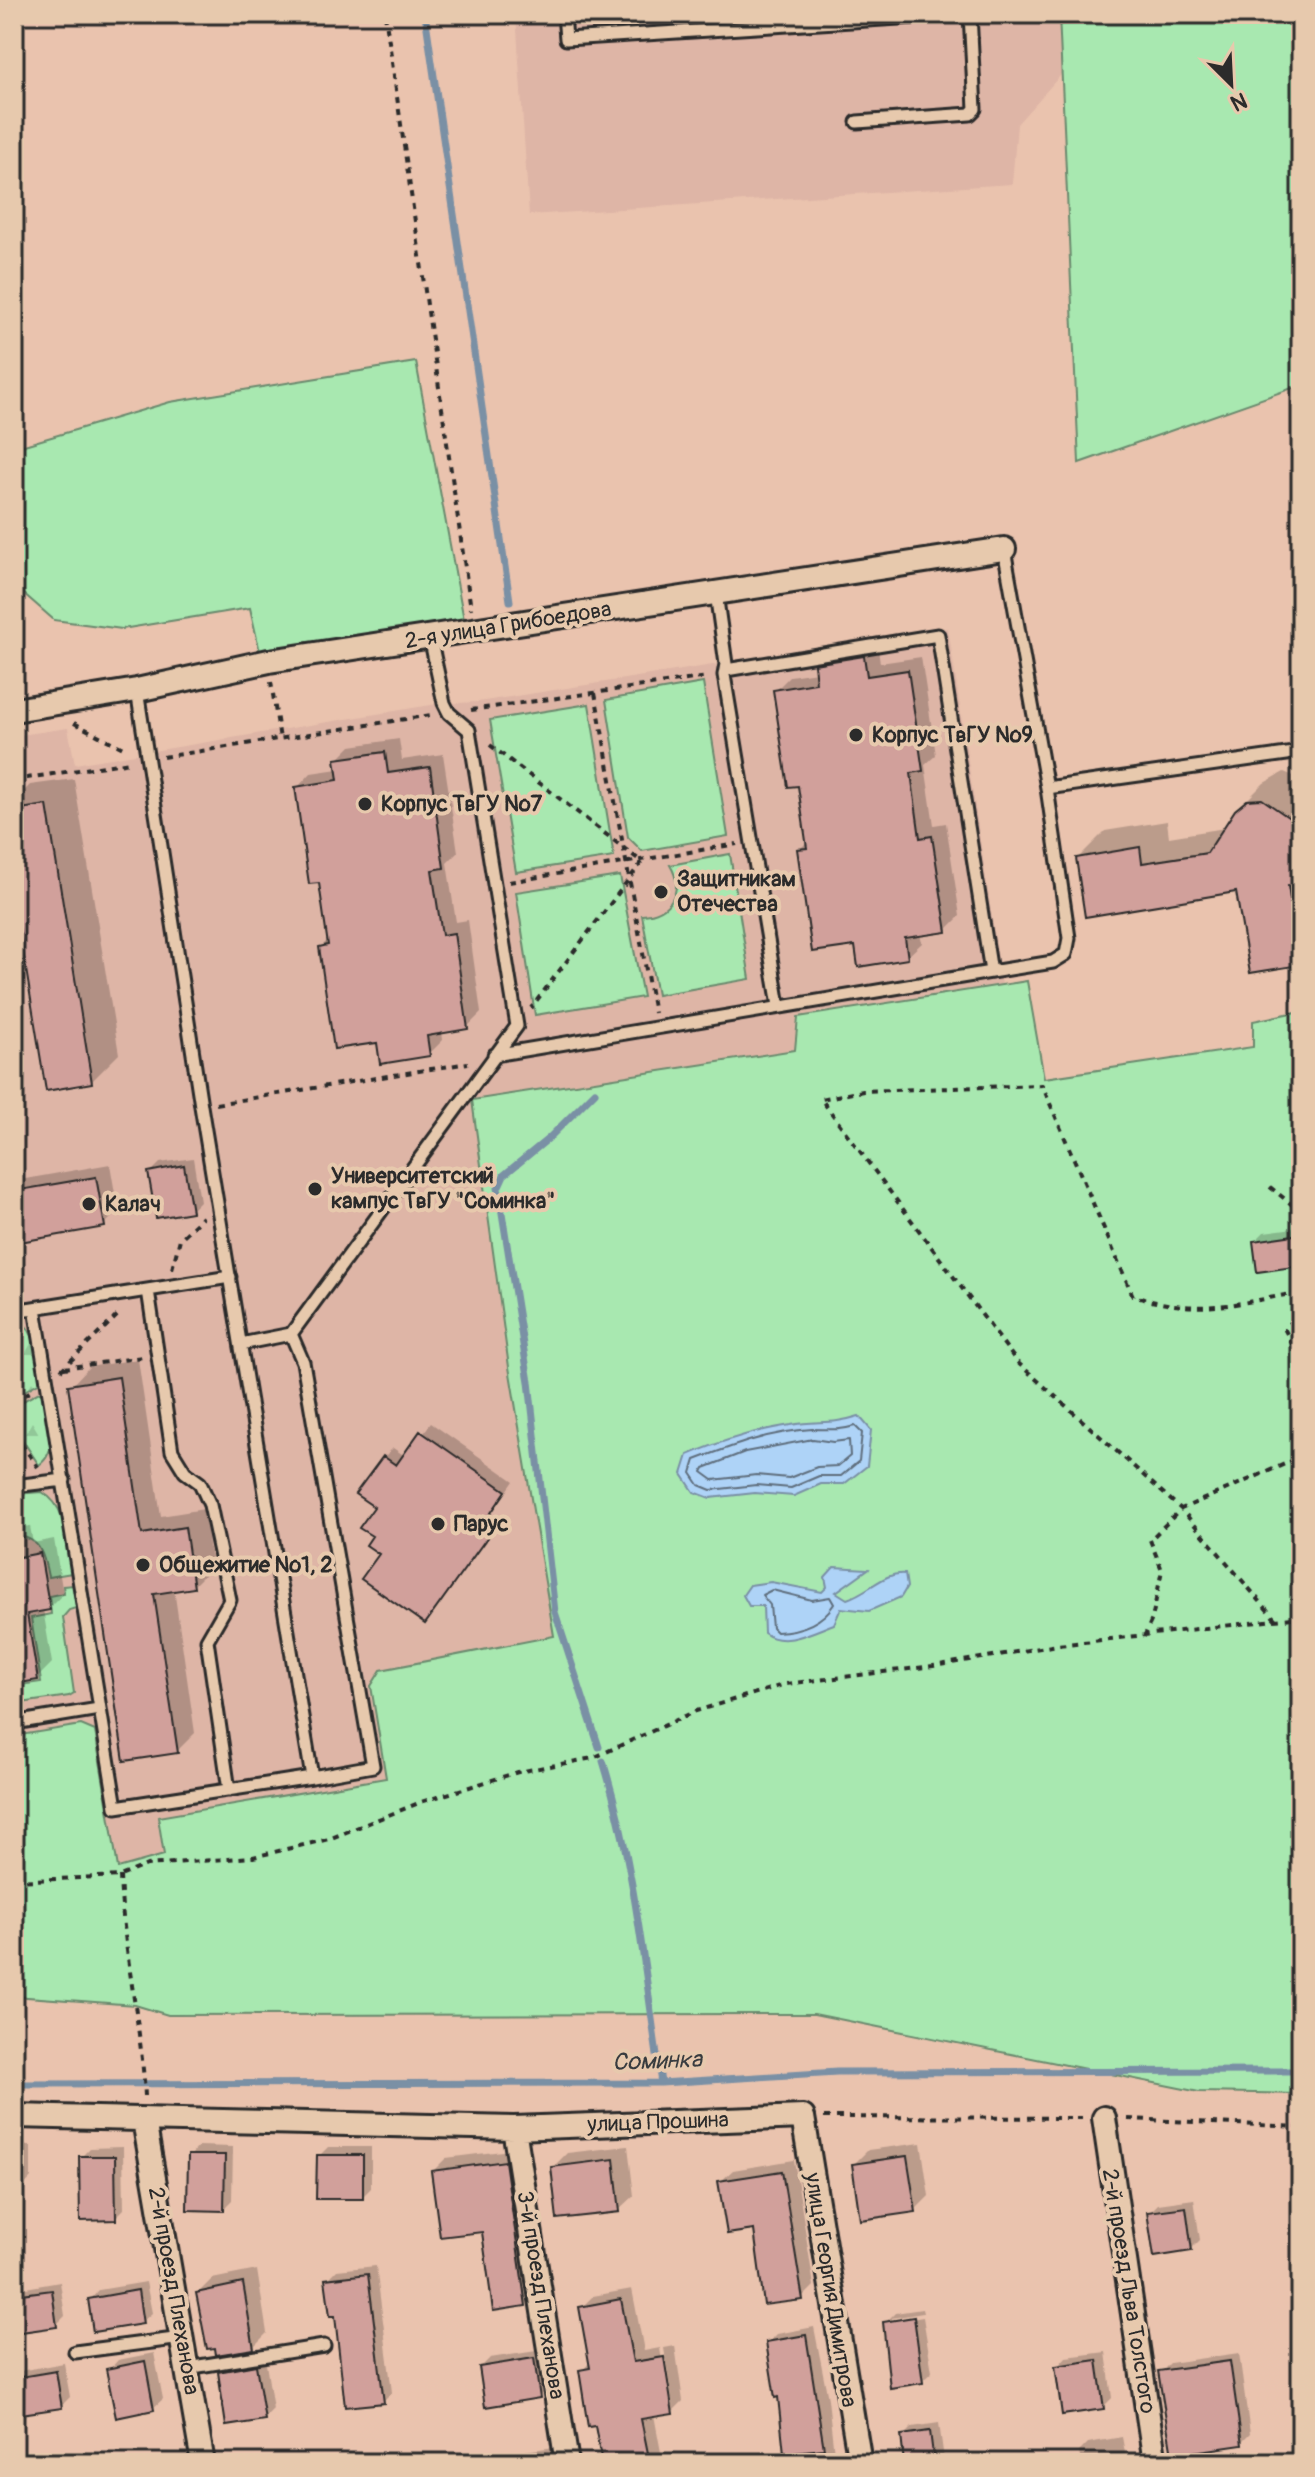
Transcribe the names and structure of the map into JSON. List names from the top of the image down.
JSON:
{
  "streets": {
    "street": [
      "2-я улица Грибоедова",
      "улица Прошина",
      "улица Георгия Димитрова",
      "2-й проезд Плеханова",
      "2-й проезд Льва Толстого",
      "3-й проезд Плеханова"
    ]
  },
  "crossings": [
    ["улица Прошина", "улица Георгия Димитрова"],
    ["улица Прошина", "2-й проезд Плеханова"],
    ["улица Прошина", "3-й проезд Плеханова"]
  ],
  "water": ["Соминка"],
  "places": [
    "Корпус ТвГУ №9",
    "Корпус ТвГУ №7",
    "Защитникам Отечества",
    "Университетский кампус ТвГУ \"Соминка\"",
    "Калач",
    "Парус",
    "Общежитие №1, 2"
  ],
  "north": "bottom right"
}
